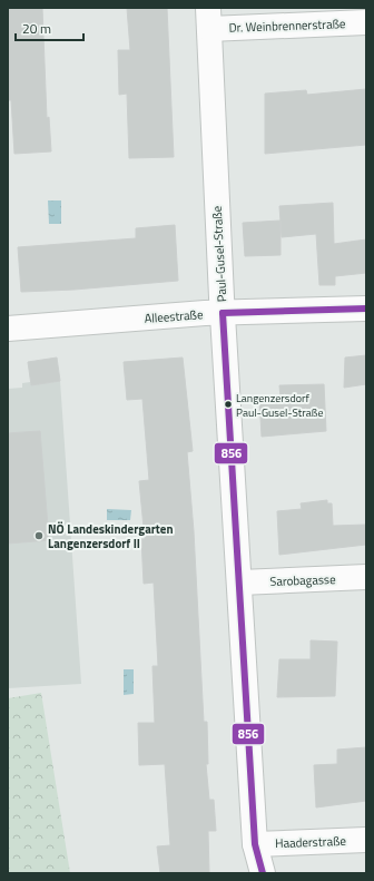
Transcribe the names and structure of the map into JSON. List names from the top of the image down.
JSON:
{
  "streets": {
    "street": [
      "Dr. Weinbrennerstraße",
      "Paul-Gusel-Straße",
      "Alleestraße",
      "Sarobagasse",
      "Haaderstraße"
    ]
  },
  "crossings": [
    ["Dr. Weinbrennerstraße", "Paul-Gusel-Straße"],
    ["Paul-Gusel-Straße", "Alleestraße"],
    ["Paul-Gusel-Straße", "Sarobagasse"],
    ["Paul-Gusel-Straße", "Haaderstraße"]
  ],
  "places": ["Langenzersdorf Paul-Gusel-Straße", "NÖ Landeskindergarten Langenzersdorf II"],
  "lines": ["transit line 856"],
  "scale_bar": "20 m"
}
